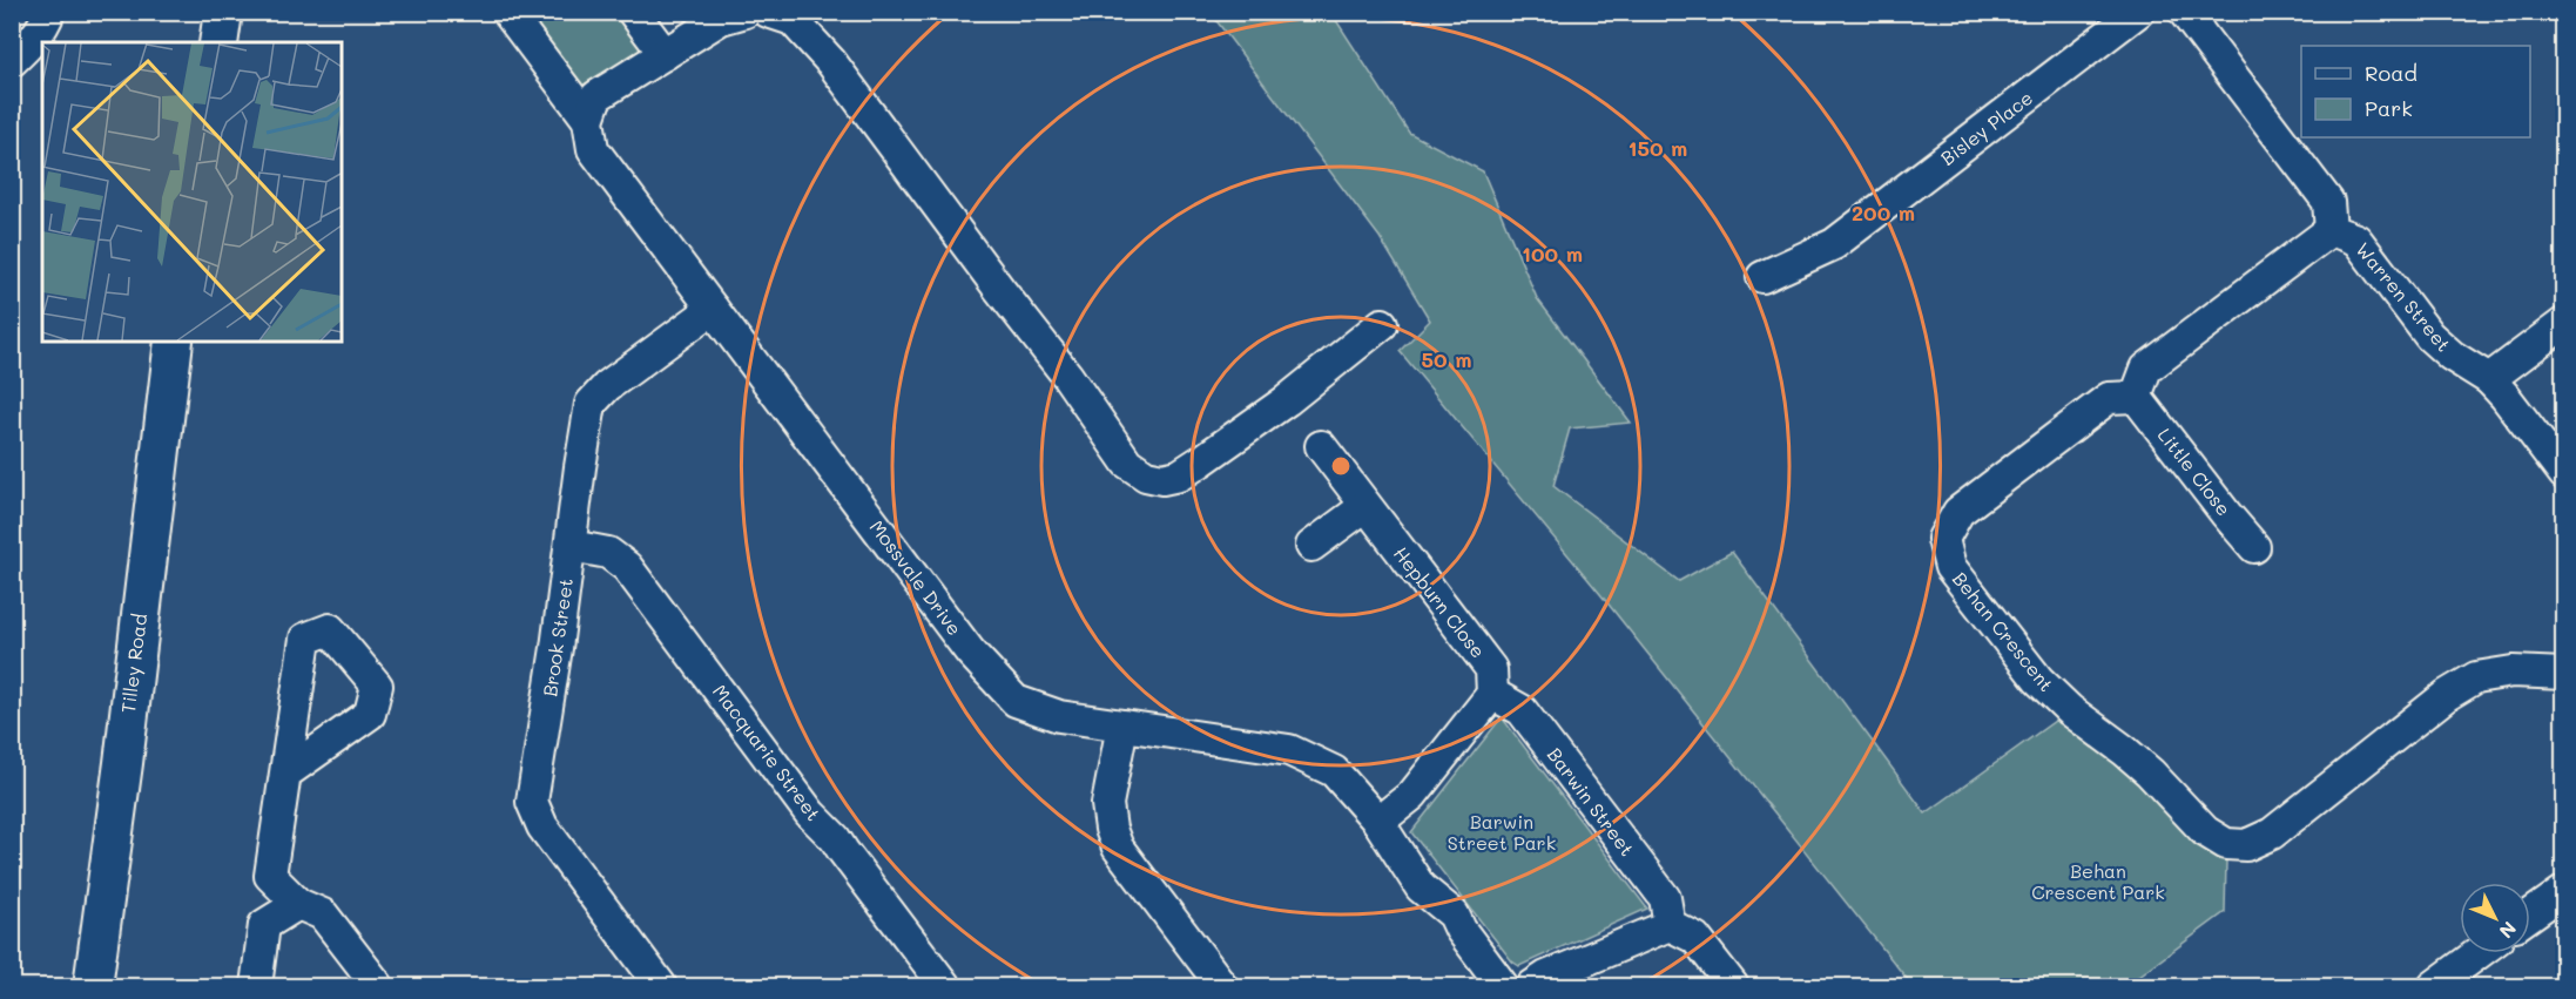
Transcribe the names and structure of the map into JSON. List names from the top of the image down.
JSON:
{
  "streets": {
    "main road": ["Tilley Road"],
    "street": [
      "Bisley Place",
      "Warren Street",
      "Little Close",
      "Mossvale Drive",
      "Hepburn Close",
      "Behan Crescent",
      "Brook Street",
      "Macquarie Street",
      "Barwin Street"
    ]
  },
  "crossings": [
    ["Little Close", "Behan Crescent"],
    ["Mossvale Drive", "Brook Street"],
    ["Hepburn Close", "Barwin Street"],
    ["Brook Street", "Macquarie Street"]
  ],
  "parks": ["Barwin Street Park", "Behan Crescent Park"],
  "legend": ["Road", "Park"],
  "north": "bottom right",
  "rings": [
    "150 m",
    "200 m",
    "100 m",
    "50 m"
  ]
}
